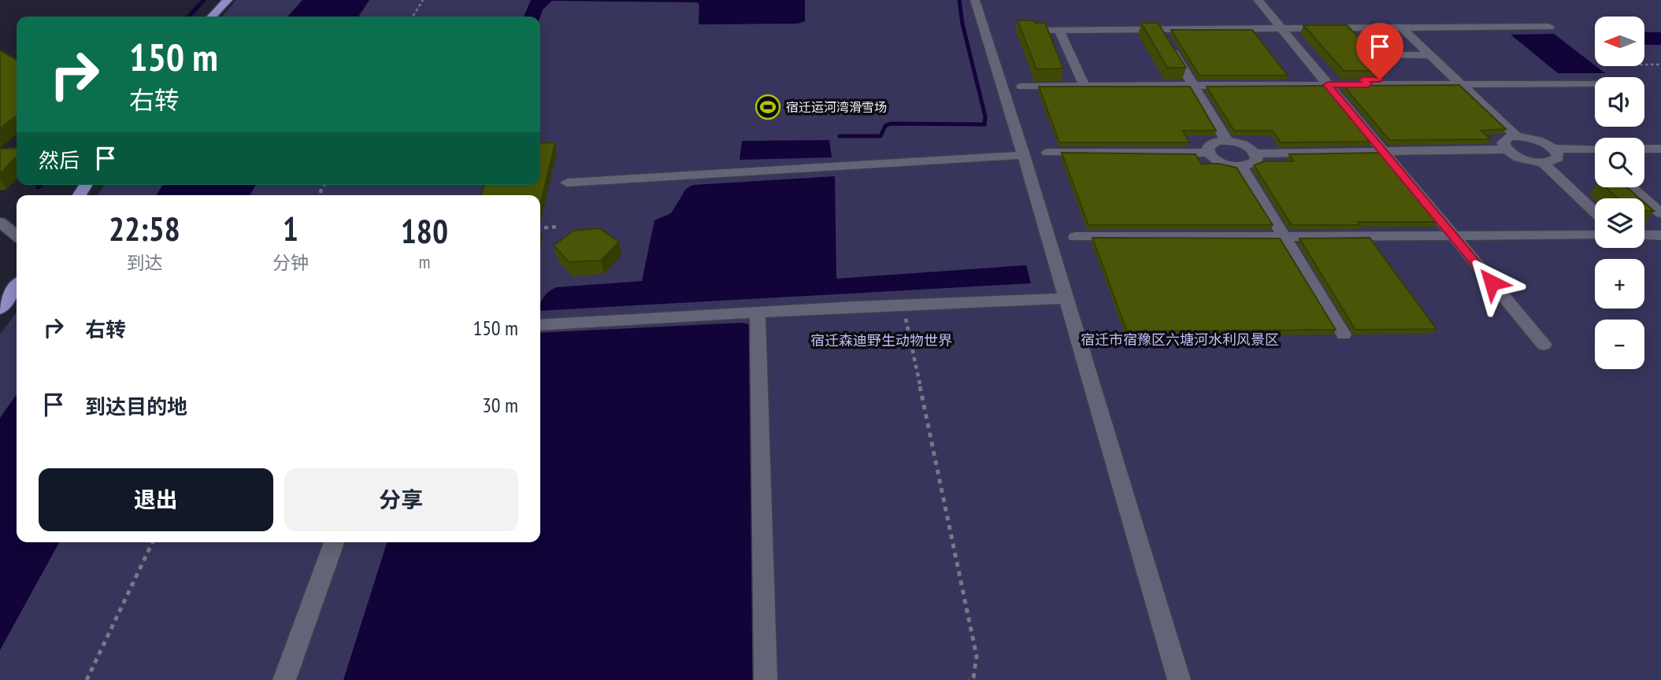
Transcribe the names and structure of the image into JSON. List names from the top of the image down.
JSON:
{
  "parks": ["宿迁市宿豫区六塘河水利风景区", "宿迁森迪野生动物世界"],
  "places": {
    "sports": ["宿迁运河湾滑雪场"]
  },
  "north": "left",
  "page": {
    "map_buttons": ["+", "−"],
    "turn": ["150 m", "右转"],
    "then": "然后",
    "eta": [
      "22:58",
      "到达",
      "1",
      "分钟",
      "180",
      "m"
    ],
    "list": [
      {
        "name": "右转",
        "value": "150 m"
      },
      {
        "name": "到达目的地",
        "value": "30 m"
      }
    ],
    "buttons": ["退出", "分享"]
  }
}
